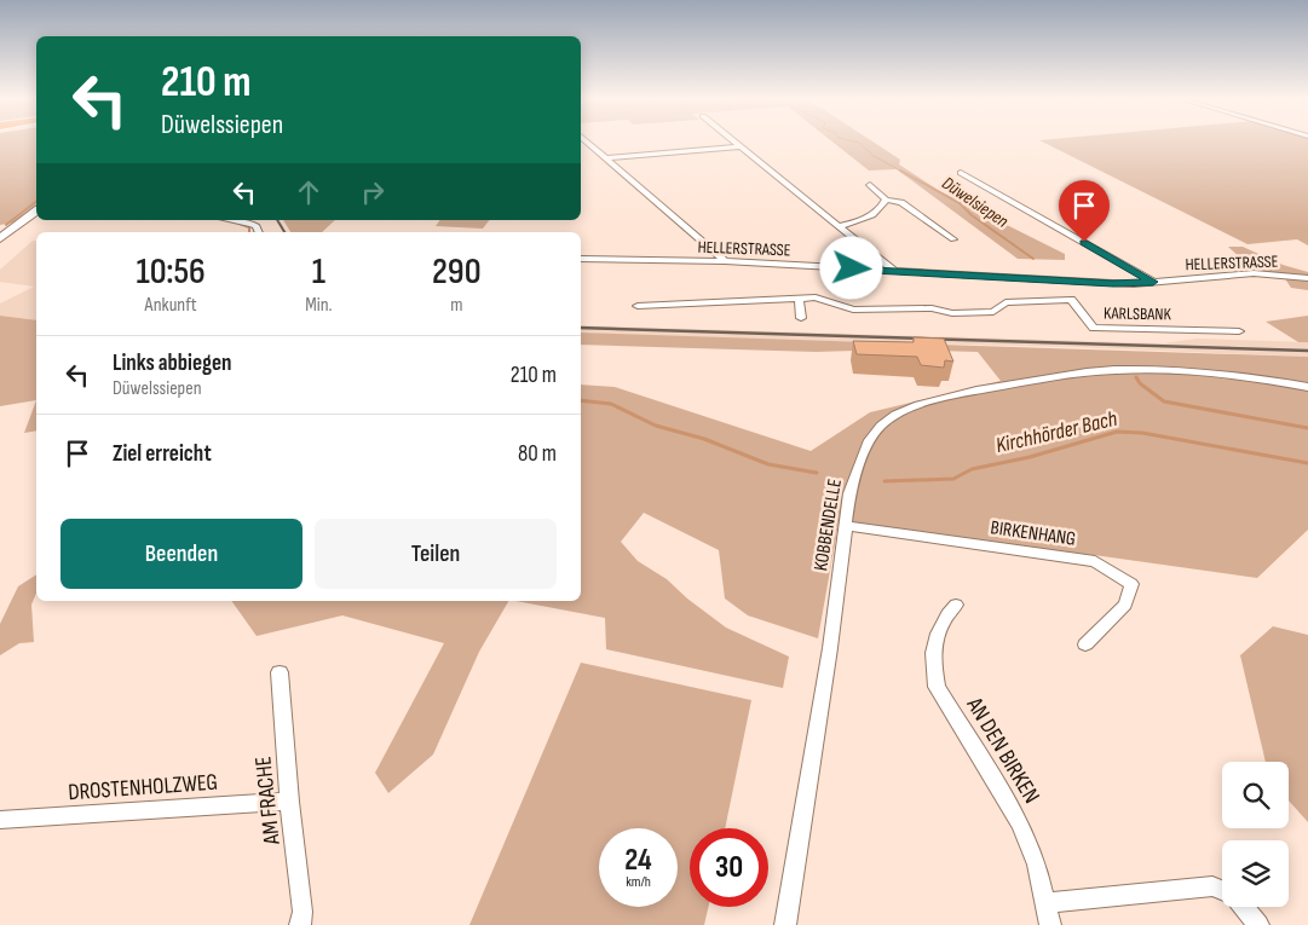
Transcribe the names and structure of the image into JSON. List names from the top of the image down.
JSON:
{
  "streets": {
    "street": [
      "HELLERSTRASSE",
      "KARLSBANK",
      "KOBBENDELLE",
      "BIRKENHANG",
      "AN DEN BIRKEN",
      "DROSTENHOLZWEG",
      "AM FRACHE"
    ]
  },
  "crossings": [
    ["KOBBENDELLE", "BIRKENHANG"],
    ["DROSTENHOLZWEG", "AM FRACHE"]
  ],
  "water": ["Düwelsiepen", "Kirchhörder Bach"],
  "page": {
    "turn": ["210 m", "Düwelssiepen"],
    "eta": [
      "10:56",
      "Ankunft",
      "1",
      "Min.",
      "290",
      "m"
    ],
    "list": [
      {
        "name": "Links abbiegen",
        "note": "Düwelssiepen",
        "value": "210 m"
      },
      {
        "name": "Ziel erreicht",
        "value": "80 m"
      }
    ],
    "buttons": ["Beenden", "Teilen"],
    "speed": "24 km/h",
    "limit": "30"
  }
}
